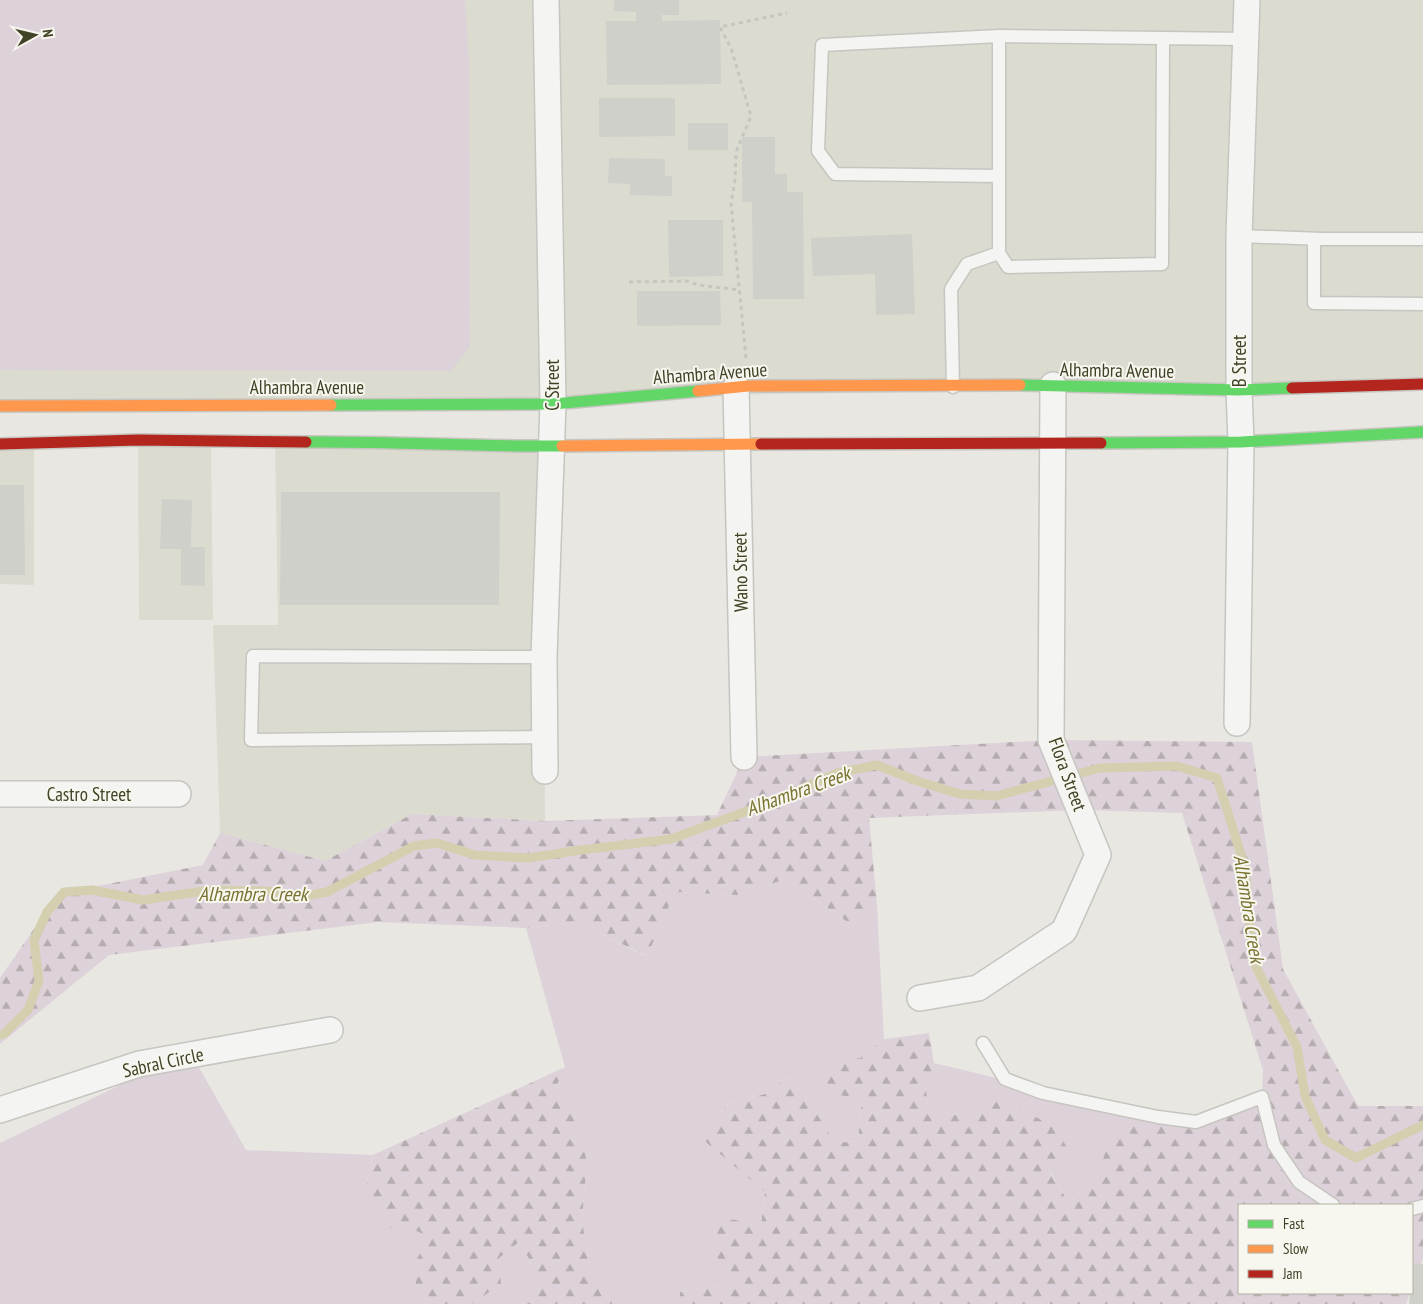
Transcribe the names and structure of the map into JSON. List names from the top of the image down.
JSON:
{
  "streets": {
    "main road": ["Alhambra Avenue"],
    "street": [
      "B Street",
      "C Street",
      "Wano Street",
      "Flora Street",
      "Castro Street",
      "Sabral Circle"
    ]
  },
  "crossings": [
    ["B Street", "Alhambra Avenue"],
    ["Alhambra Avenue", "C Street"],
    ["Alhambra Avenue", "Wano Street"],
    ["Alhambra Avenue", "Flora Street"]
  ],
  "water": ["Alhambra Creek"],
  "legend": ["Fast", "Slow", "Jam"],
  "north": "right"
}
